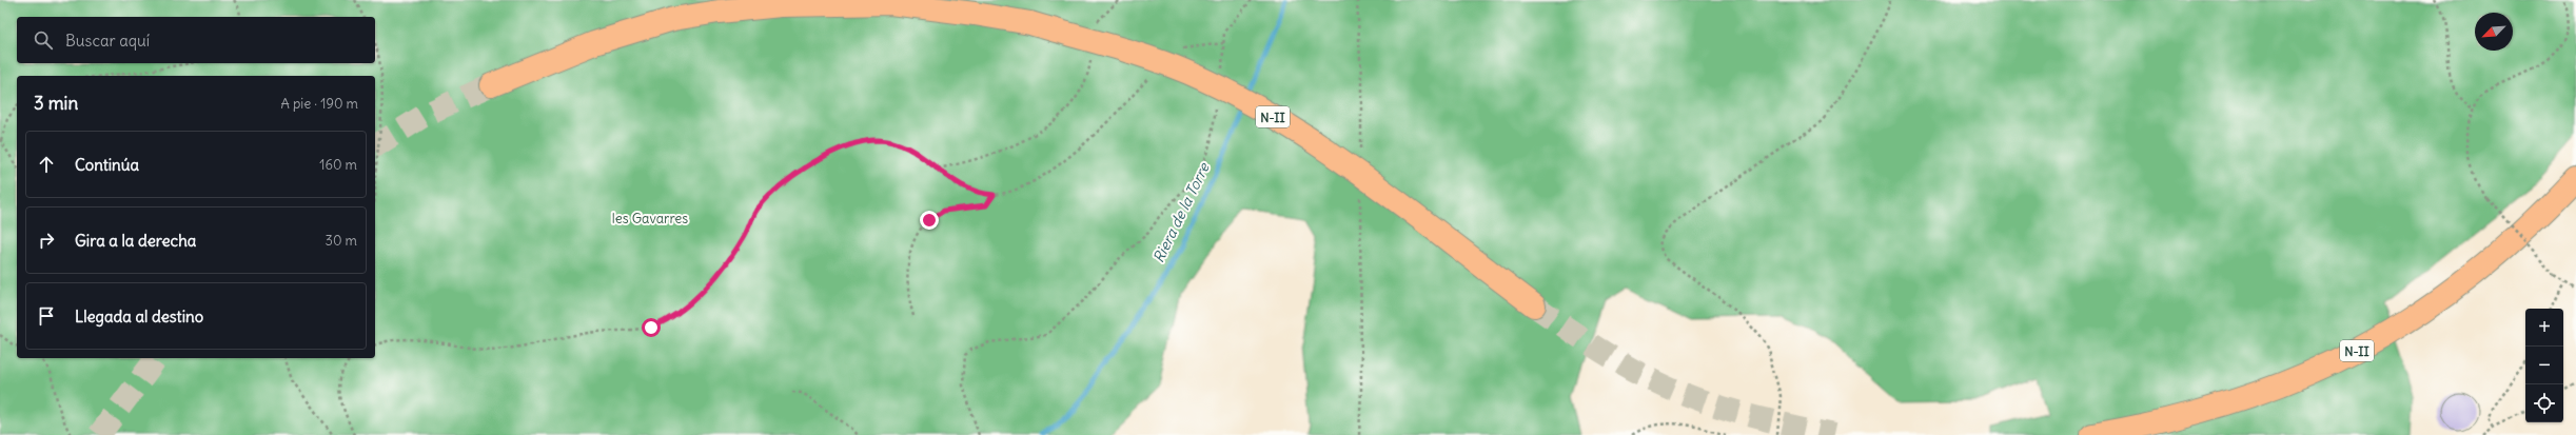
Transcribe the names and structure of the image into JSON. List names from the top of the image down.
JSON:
{
  "streets": {
    "highway": ["N-II"]
  },
  "water": ["Riera de la Torre"],
  "parks": ["les Gavarres"],
  "north": "bottom left",
  "page": {
    "search": "Buscar aquí",
    "heading": ["3 min", "A pie · 190 m"],
    "list": [
      ["Continúa", "160 m"],
      ["Gira a la derecha", "30 m"],
      "Llegada al destino"
    ],
    "map_buttons": ["+", "−"]
  }
}
